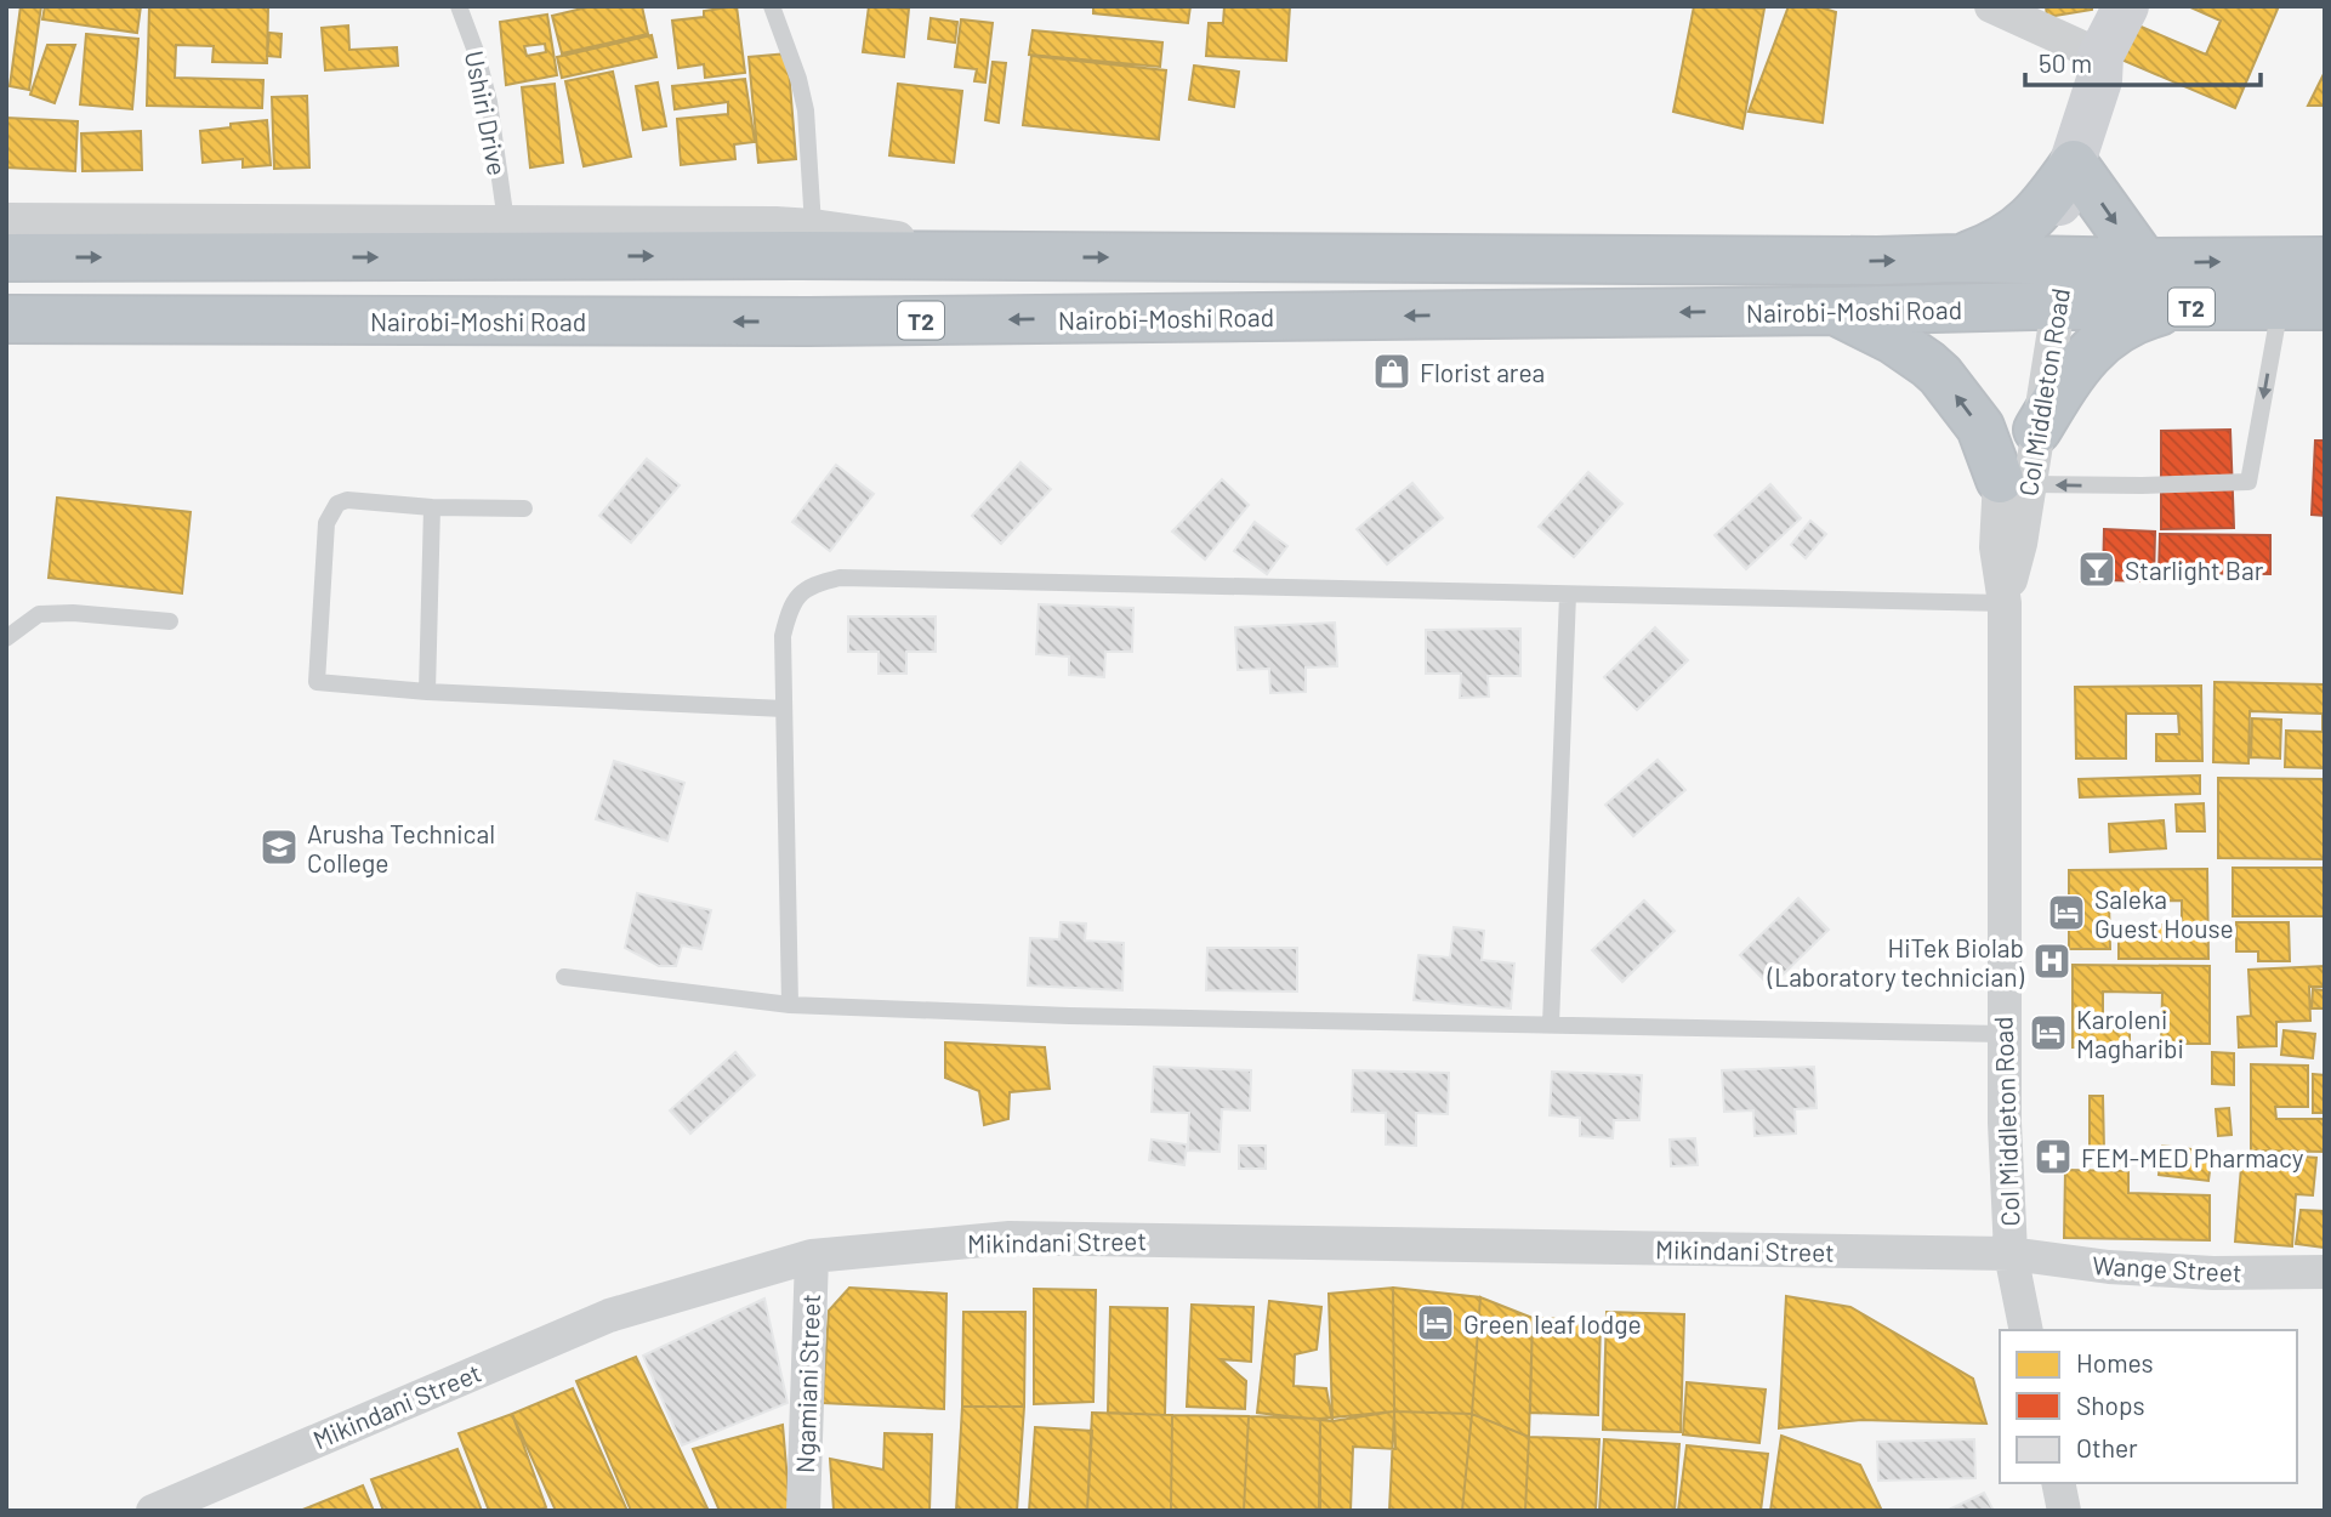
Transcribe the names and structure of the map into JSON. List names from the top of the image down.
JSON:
{
  "streets": {
    "highway": ["T2", "Nairobi-Moshi Road"],
    "street": [
      "Col Middleton Road",
      "Mikindani Street",
      "Wange Street",
      "Ngamiani Street"
    ],
    "lane": ["Ushiri Drive"]
  },
  "crossings": [
    ["Nairobi-Moshi Road", "Col Middleton Road"],
    ["Col Middleton Road", "Mikindani Street"],
    ["Col Middleton Road", "Wange Street"],
    ["Mikindani Street", "Wange Street"],
    ["Mikindani Street", "Ngamiani Street"]
  ],
  "places": {
    "shop": ["Florist area"],
    "bar": ["Starlight Bar"],
    "school or university": ["Arusha Technical College"],
    "hotel": ["Saleka Guest House", "Karoleni Magharibi", "Green leaf lodge"],
    "hospital": ["HiTek Biolab (Laboratory technician)"],
    "pharmacy": ["FEM-MED Pharmacy"]
  },
  "legend": ["Homes", "Shops", "Other"],
  "scale_bar": "50 m"
}
